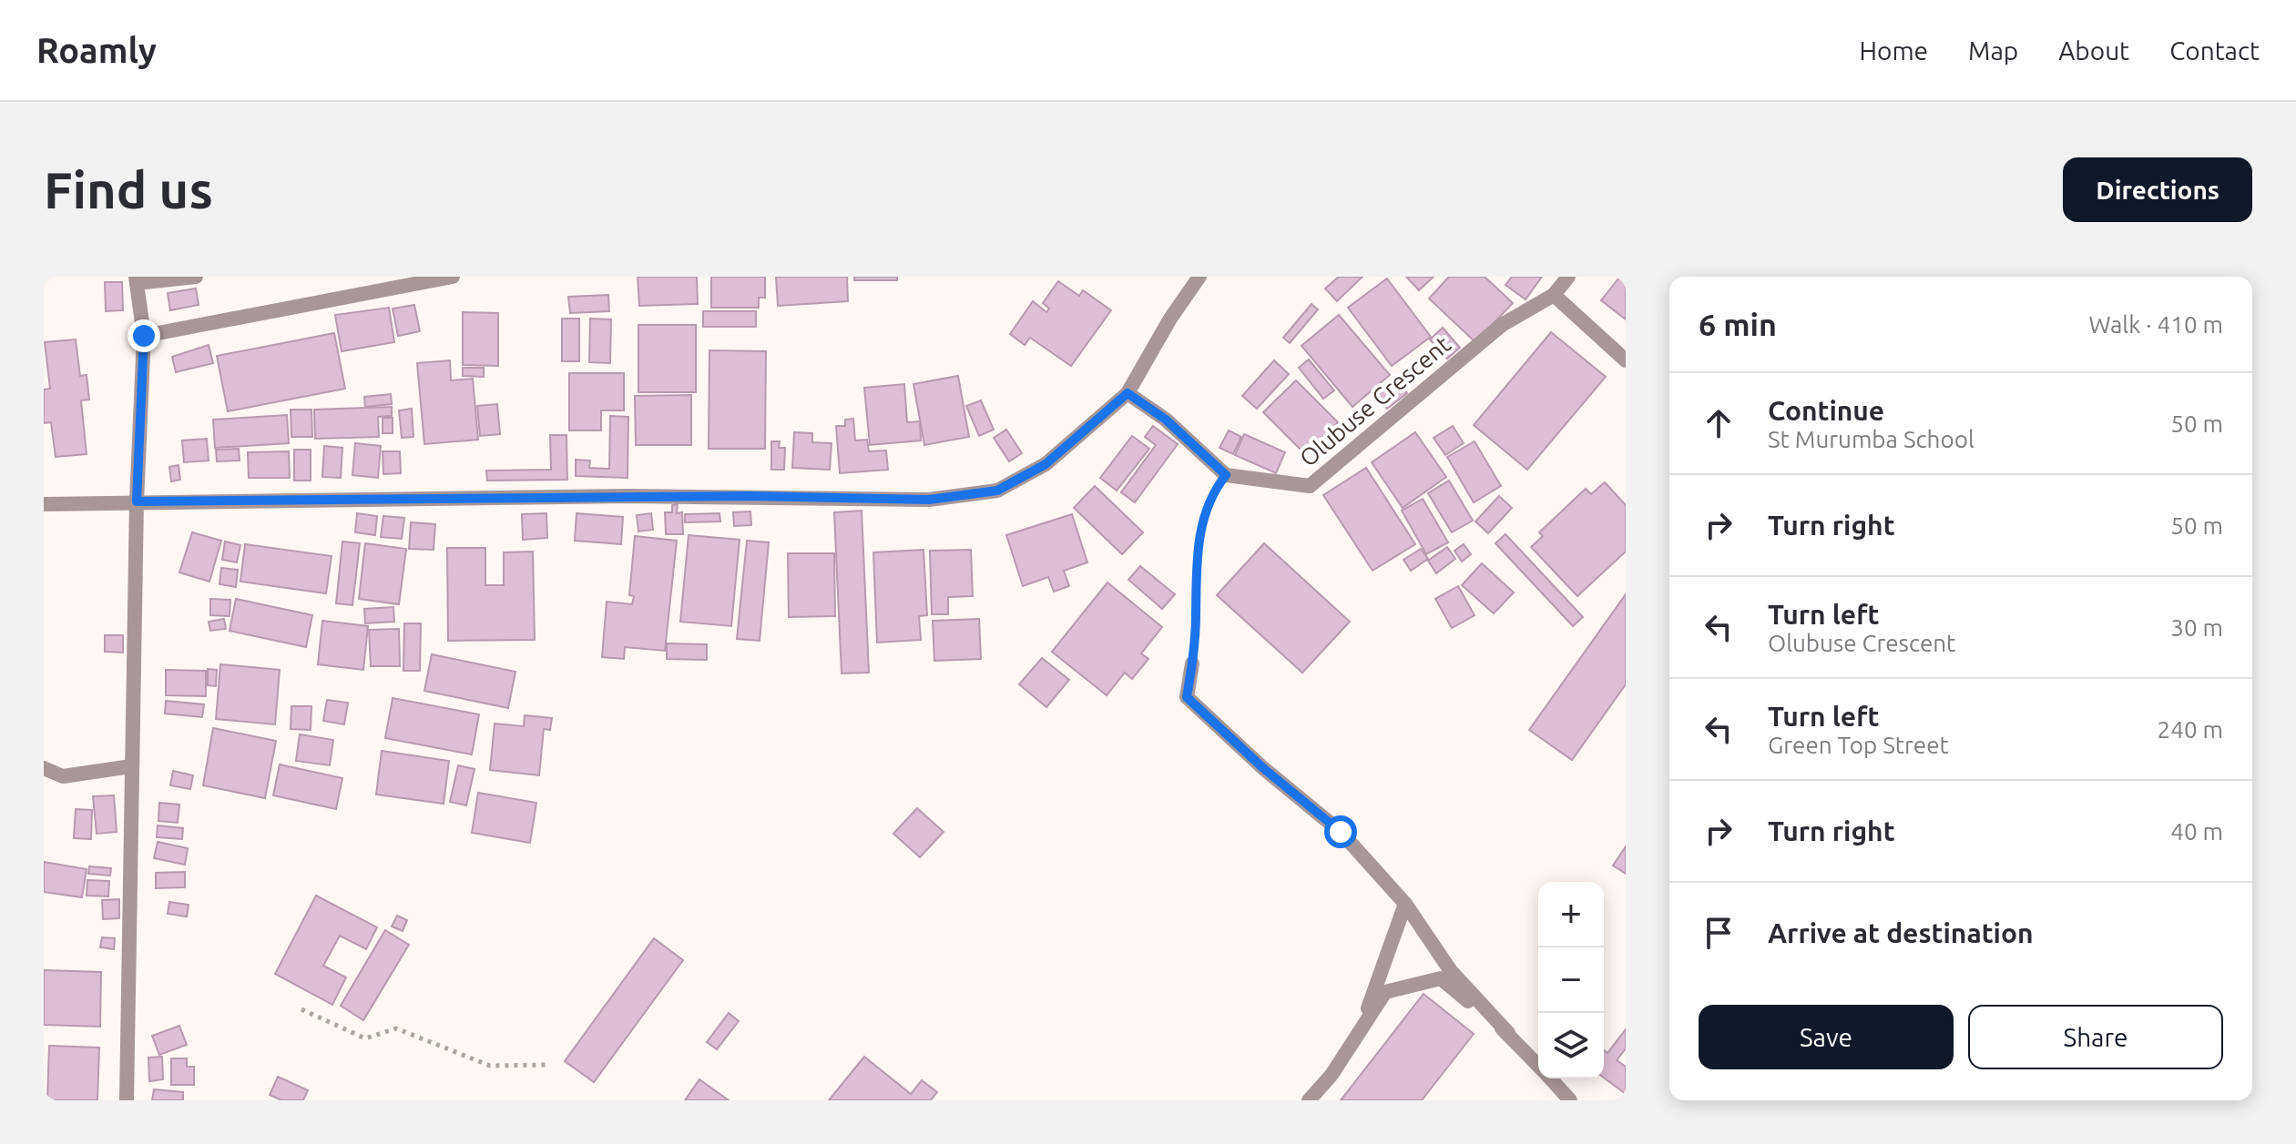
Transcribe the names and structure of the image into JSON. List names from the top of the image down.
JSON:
{
  "streets": {
    "street": ["Olubuse Crescent"]
  },
  "page": {
    "header": "Roamly",
    "nav": [
      "Home",
      "Map",
      "About",
      "Contact"
    ],
    "buttons": [
      "Directions",
      ["Save", "Share"]
    ],
    "title": "Find us",
    "heading": ["6 min", "Walk · 410 m"],
    "list": [
      ["Continue", "St Murumba School", "50 m"],
      ["Turn right", "50 m"],
      ["Turn left", "Olubuse Crescent", "30 m"],
      ["Turn left", "Green Top Street", "240 m"],
      ["Turn right", "40 m"],
      "Arrive at destination"
    ],
    "map_buttons": ["+", "−"]
  }
}
